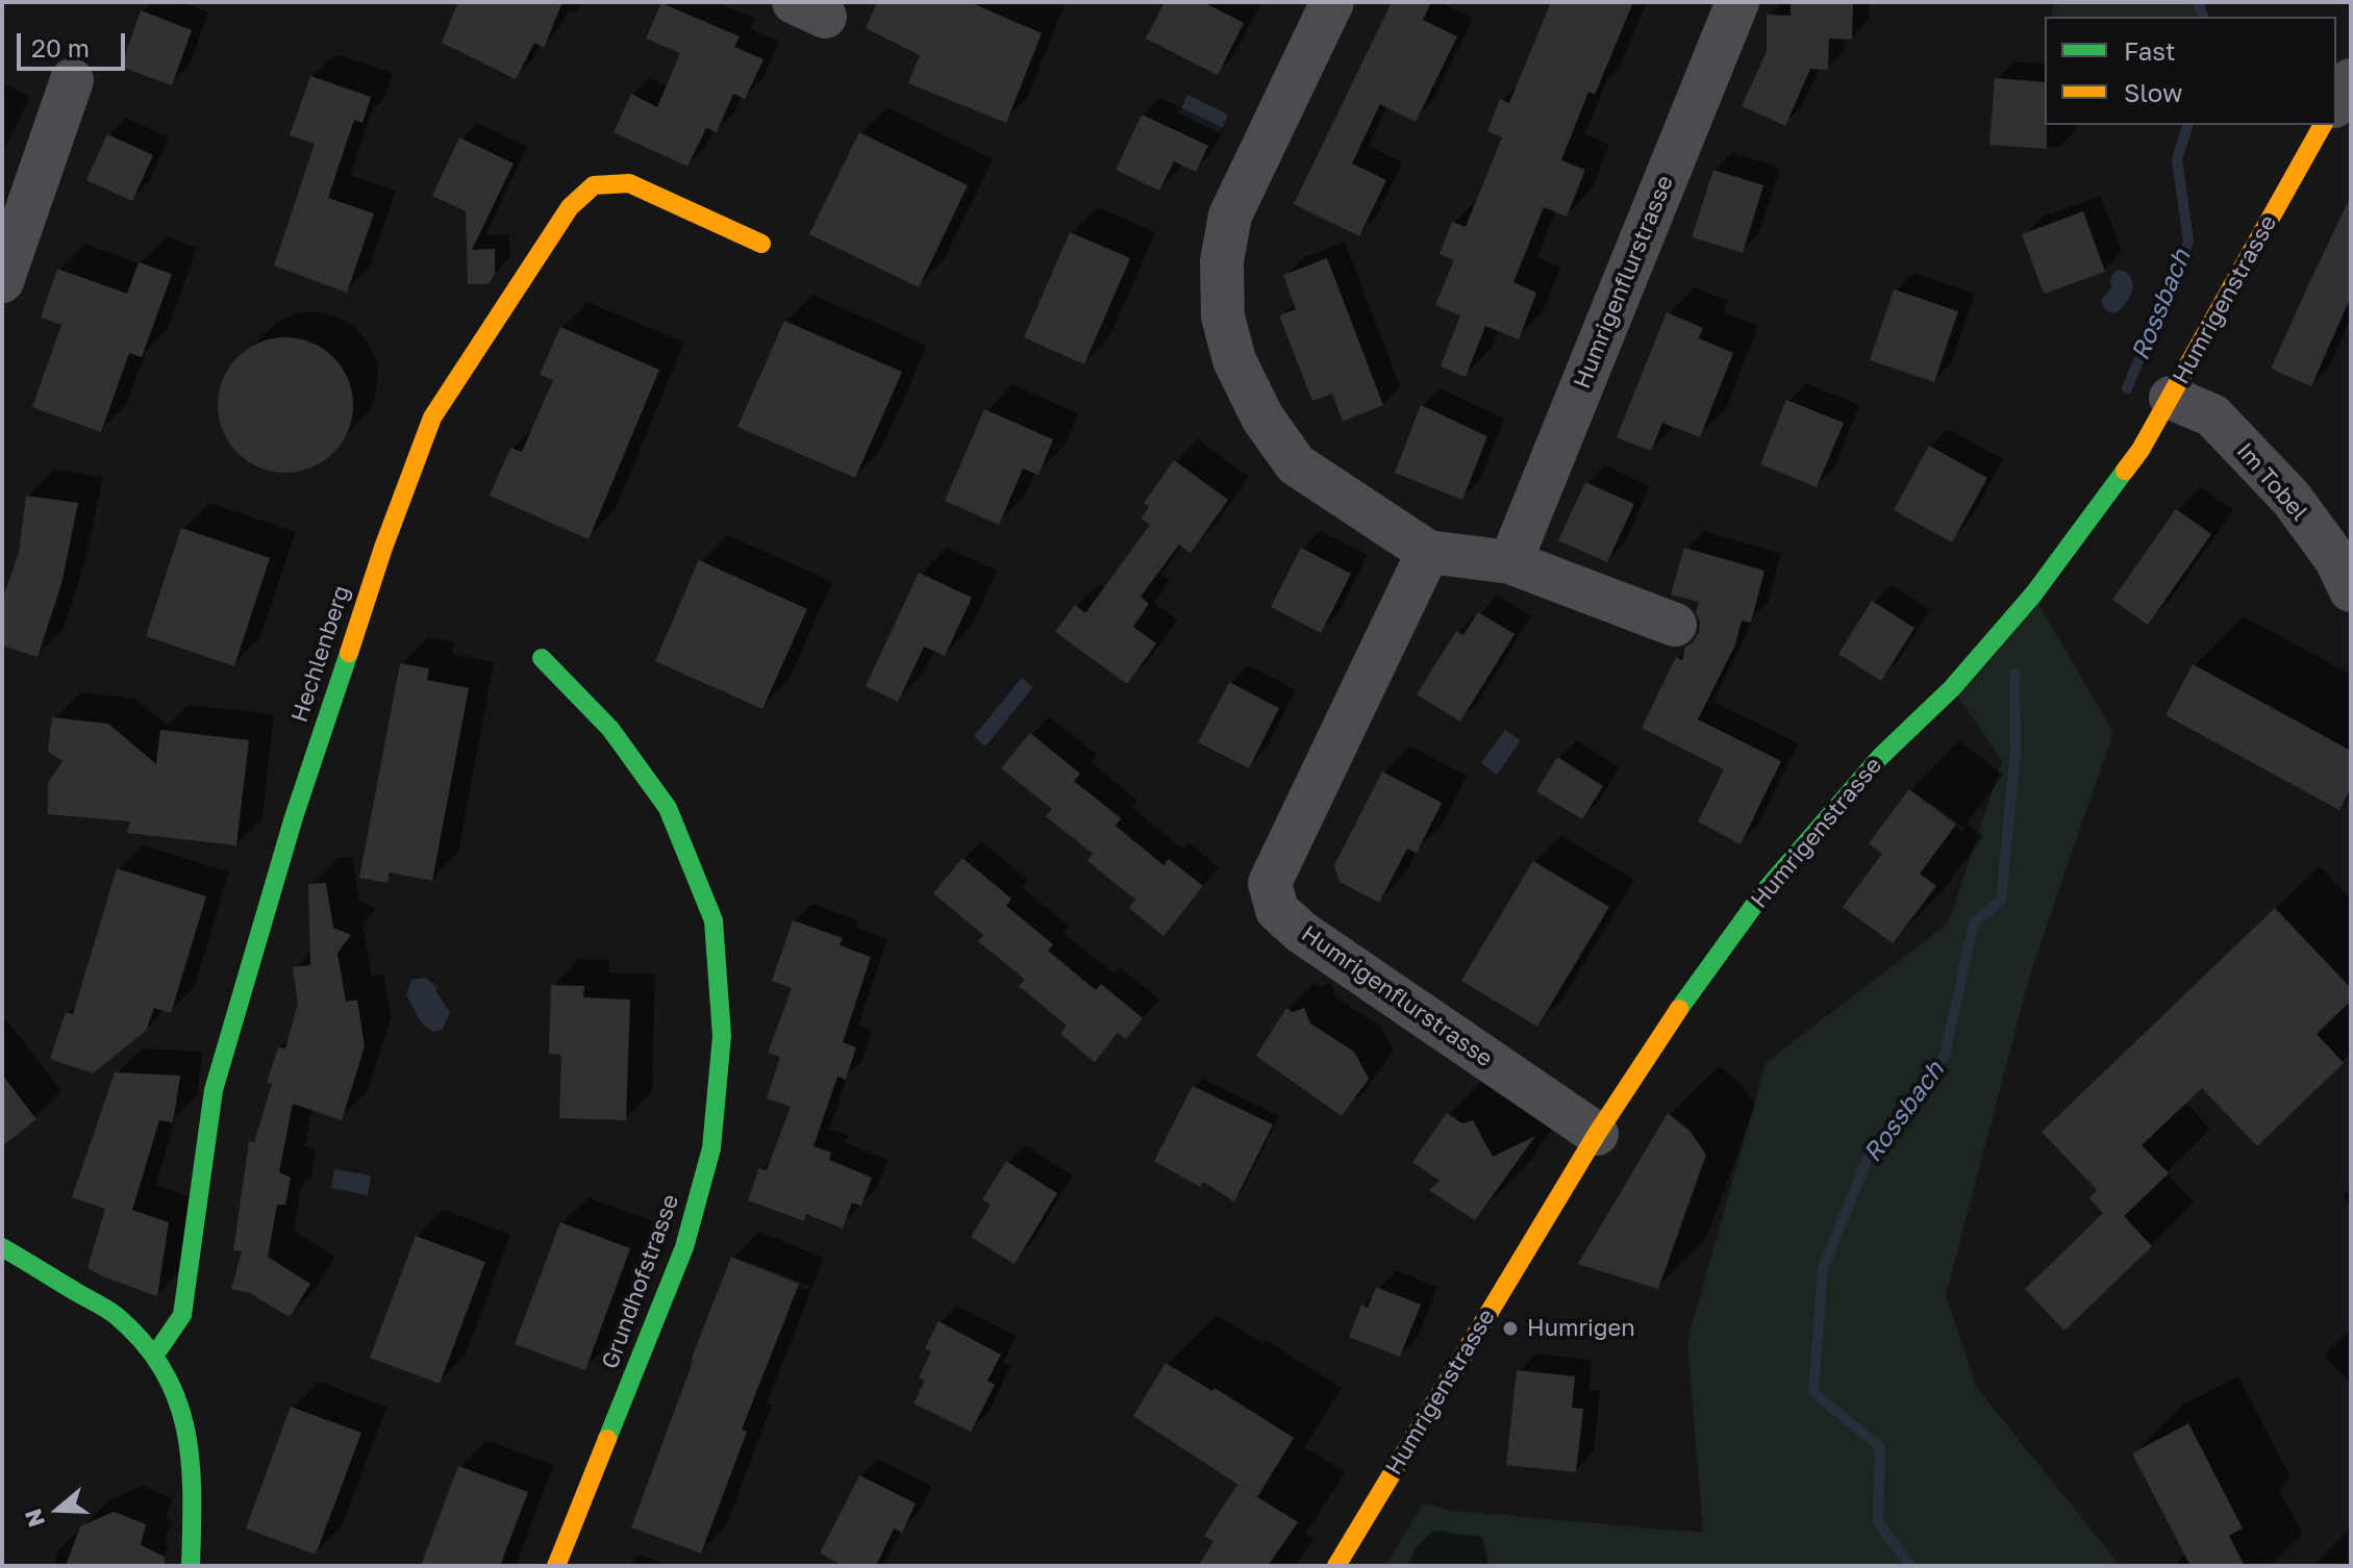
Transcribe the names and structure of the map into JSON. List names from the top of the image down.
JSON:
{
  "streets": {
    "street": [
      "Humrigenflurstrasse",
      "Humrigenstrasse",
      "Im Tobel",
      "Hechlenberg",
      "Grundhofstrasse"
    ]
  },
  "crossings": [
    ["Humrigenflurstrasse", "Humrigenstrasse"],
    ["Humrigenstrasse", "Im Tobel"]
  ],
  "water": ["Rossbach"],
  "places": ["Humrigen"],
  "legend": ["Fast", "Slow"],
  "scale_bar": "20 m",
  "north": "left"
}
